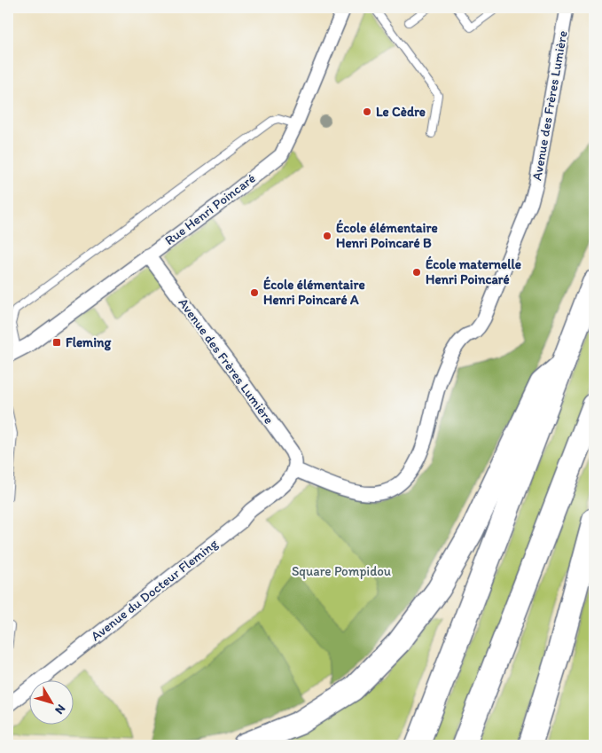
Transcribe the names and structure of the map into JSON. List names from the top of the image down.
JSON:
{
  "streets": {
    "street": ["Avenue des Frères Lumière", "Rue Henri Poincaré", "Avenue du Docteur Fleming"]
  },
  "crossings": [
    ["Avenue des Frères Lumière", "Rue Henri Poincaré"],
    ["Avenue des Frères Lumière", "Avenue du Docteur Fleming"]
  ],
  "parks": ["Square Pompidou"],
  "places": {
    "other": [
      "Le Cèdre",
      "École élémentaire Henri Poincaré B",
      "École maternelle Henri Poincaré",
      "École élémentaire Henri Poincaré A"
    ],
    "transit": ["Fleming"]
  },
  "north": "bottom right"
}
